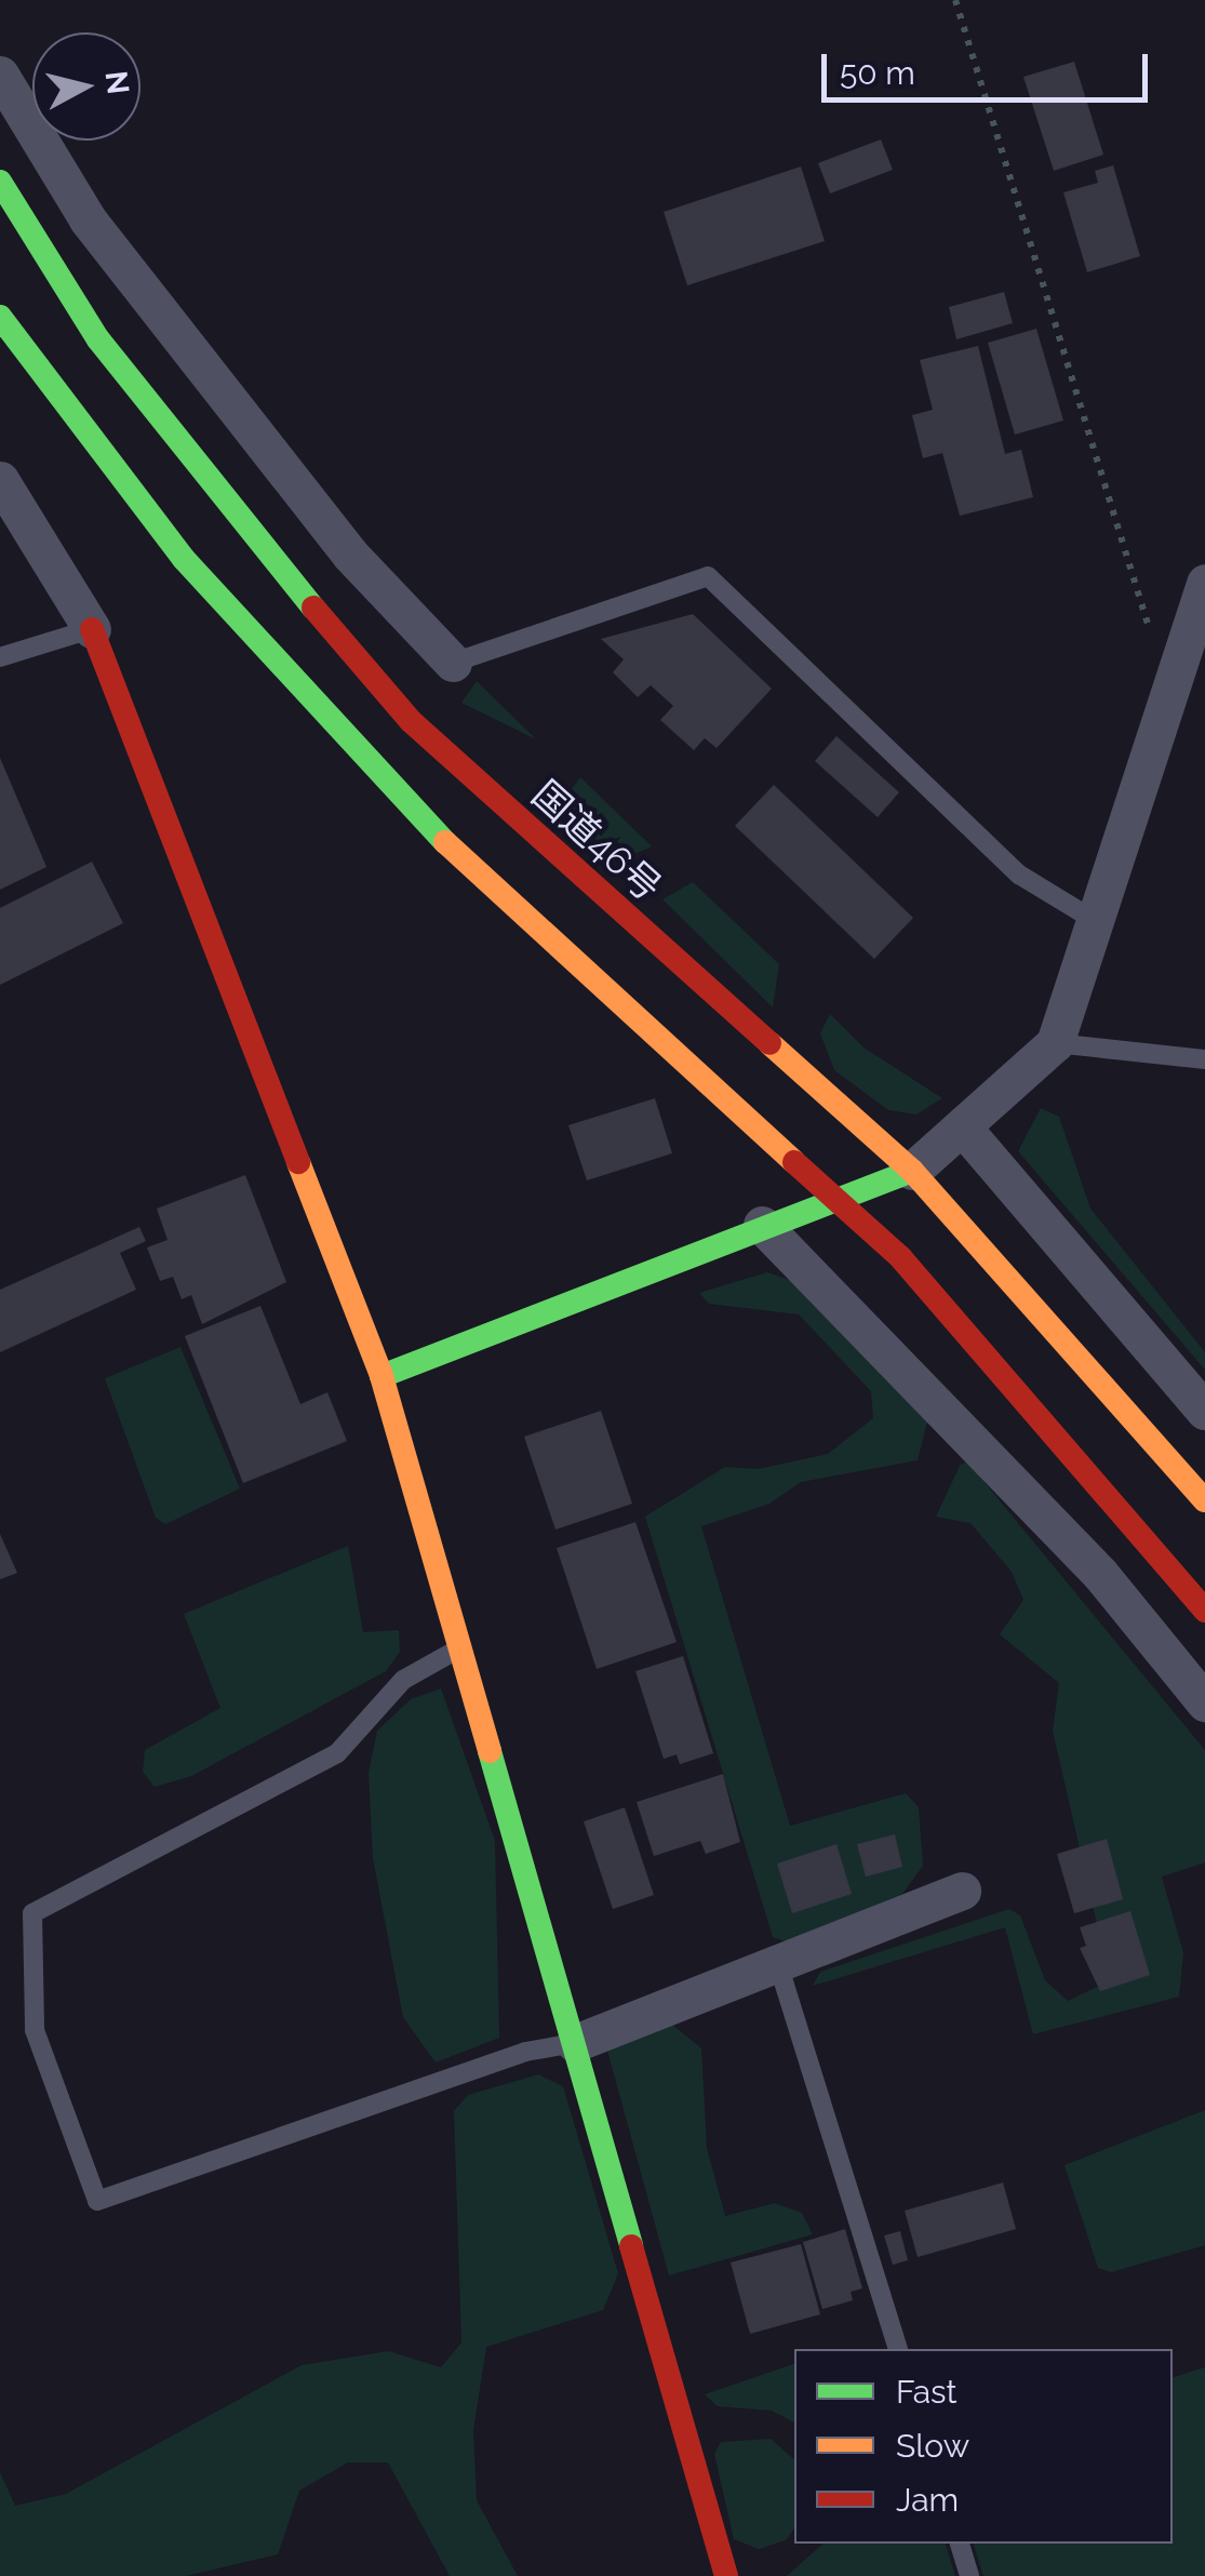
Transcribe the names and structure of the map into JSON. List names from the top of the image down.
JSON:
{
  "streets": {
    "main road": ["国道46号"]
  },
  "legend": ["Fast", "Slow", "Jam"],
  "scale_bar": "50 m",
  "north": "right"
}
